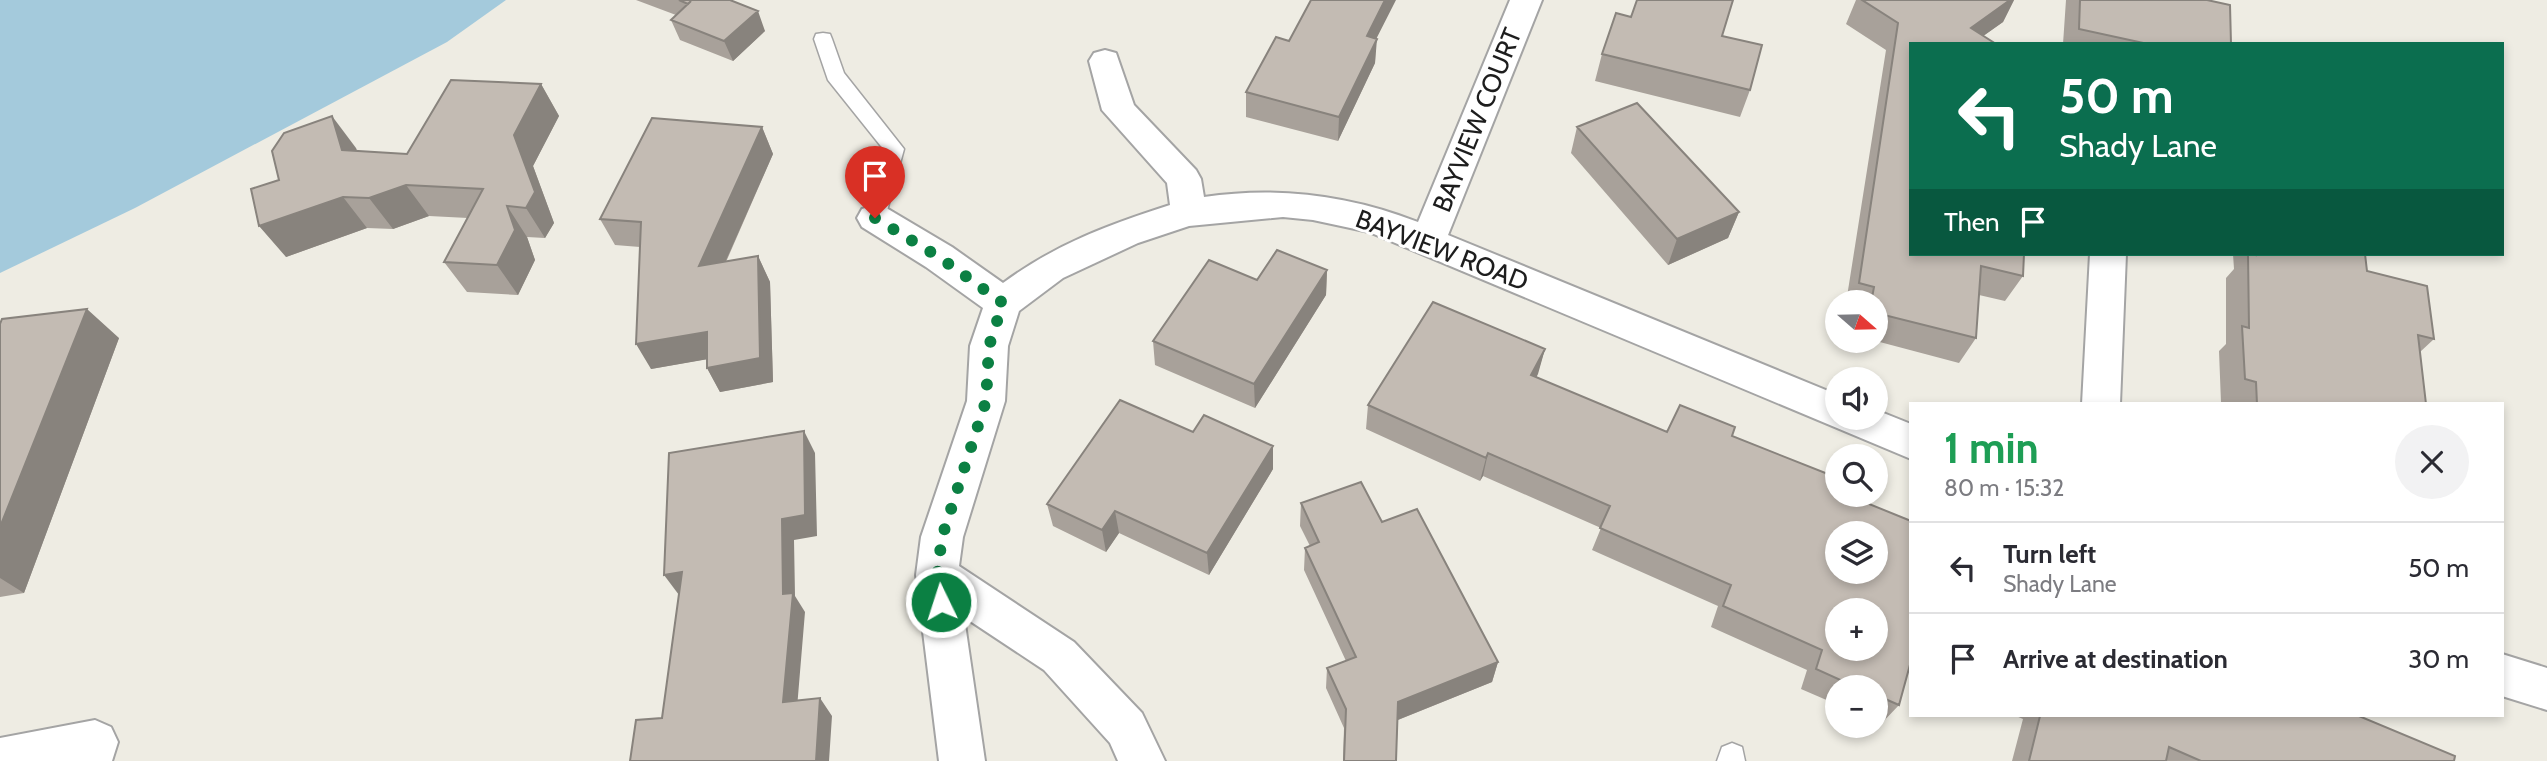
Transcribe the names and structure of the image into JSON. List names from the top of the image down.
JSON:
{
  "streets": {
    "street": ["BAYVIEW COURT", "BAYVIEW ROAD"]
  },
  "crossings": [
    ["BAYVIEW COURT", "BAYVIEW ROAD"]
  ],
  "north": "right",
  "page": {
    "turn": ["50 m", "Shady Lane"],
    "then": "Then",
    "map_buttons": ["+", "−"],
    "heading": ["1 min", "80 m · 15:32"],
    "list": [
      {
        "name": "Turn left",
        "note": "Shady Lane",
        "value": "50 m"
      },
      {
        "name": "Arrive at destination",
        "value": "30 m"
      }
    ]
  }
}
